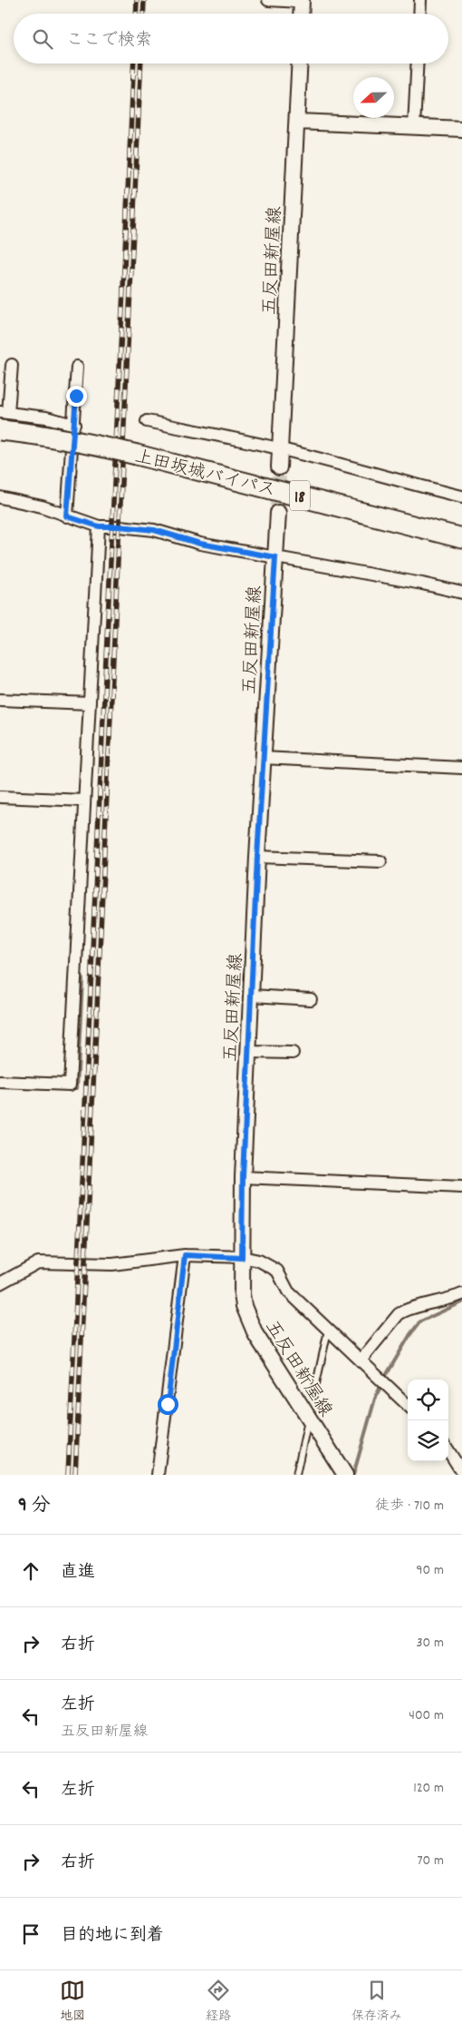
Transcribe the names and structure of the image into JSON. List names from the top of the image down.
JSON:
{
  "streets": {
    "highway": ["上田坂城バイパス", "18"],
    "street": ["五反田新屋線"]
  },
  "north": "left",
  "page": {
    "search": "ここで検索",
    "heading": ["9 分", "徒歩 · 710 m"],
    "list": [
      ["直進", "90 m"],
      ["右折", "30 m"],
      ["左折", "五反田新屋線", "400 m"],
      ["左折", "120 m"],
      ["右折", "70 m"],
      "目的地に到着"
    ],
    "nav": ["地図", "経路", "保存済み"]
  }
}
